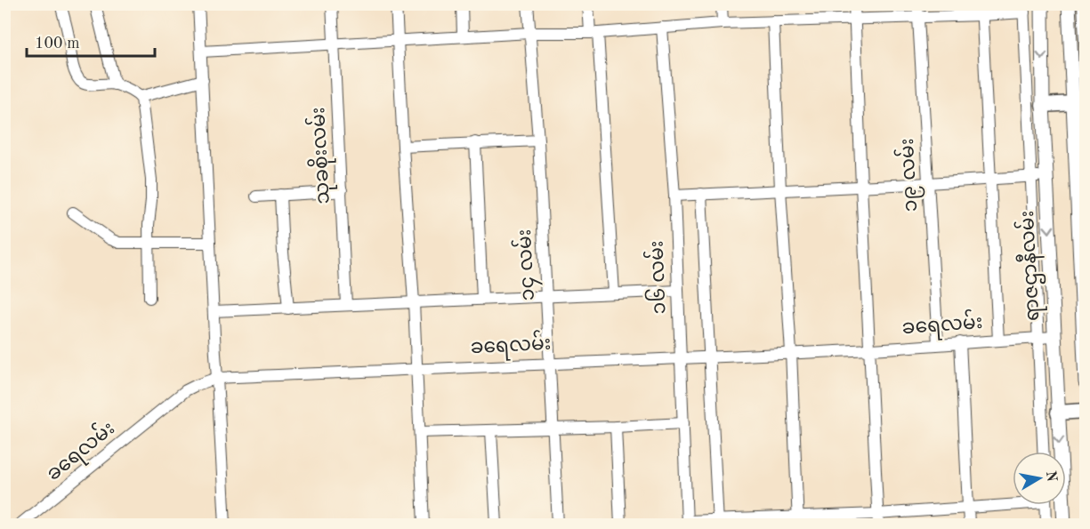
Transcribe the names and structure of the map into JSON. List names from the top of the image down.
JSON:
{
  "streets": {
    "main road": ["ရာဇဌာနီလမ်း"],
    "street": [
      "သုခစိုးလမ်း",
      "၁၉ လမ်း",
      "၁၄ လမ်း",
      "၁၆ လမ်း",
      "ခရေလမ်း"
    ]
  },
  "crossings": [
    ["၁၉ လမ်း", "ခရေလမ်း"],
    ["၁၄ လမ်း", "ခရေလမ်း"],
    ["ရာဇဌာနီလမ်း", "ခရေလမ်း"],
    ["၁၆ လမ်း", "ခရေလမ်း"]
  ],
  "scale_bar": "100 m",
  "north": "right"
}
